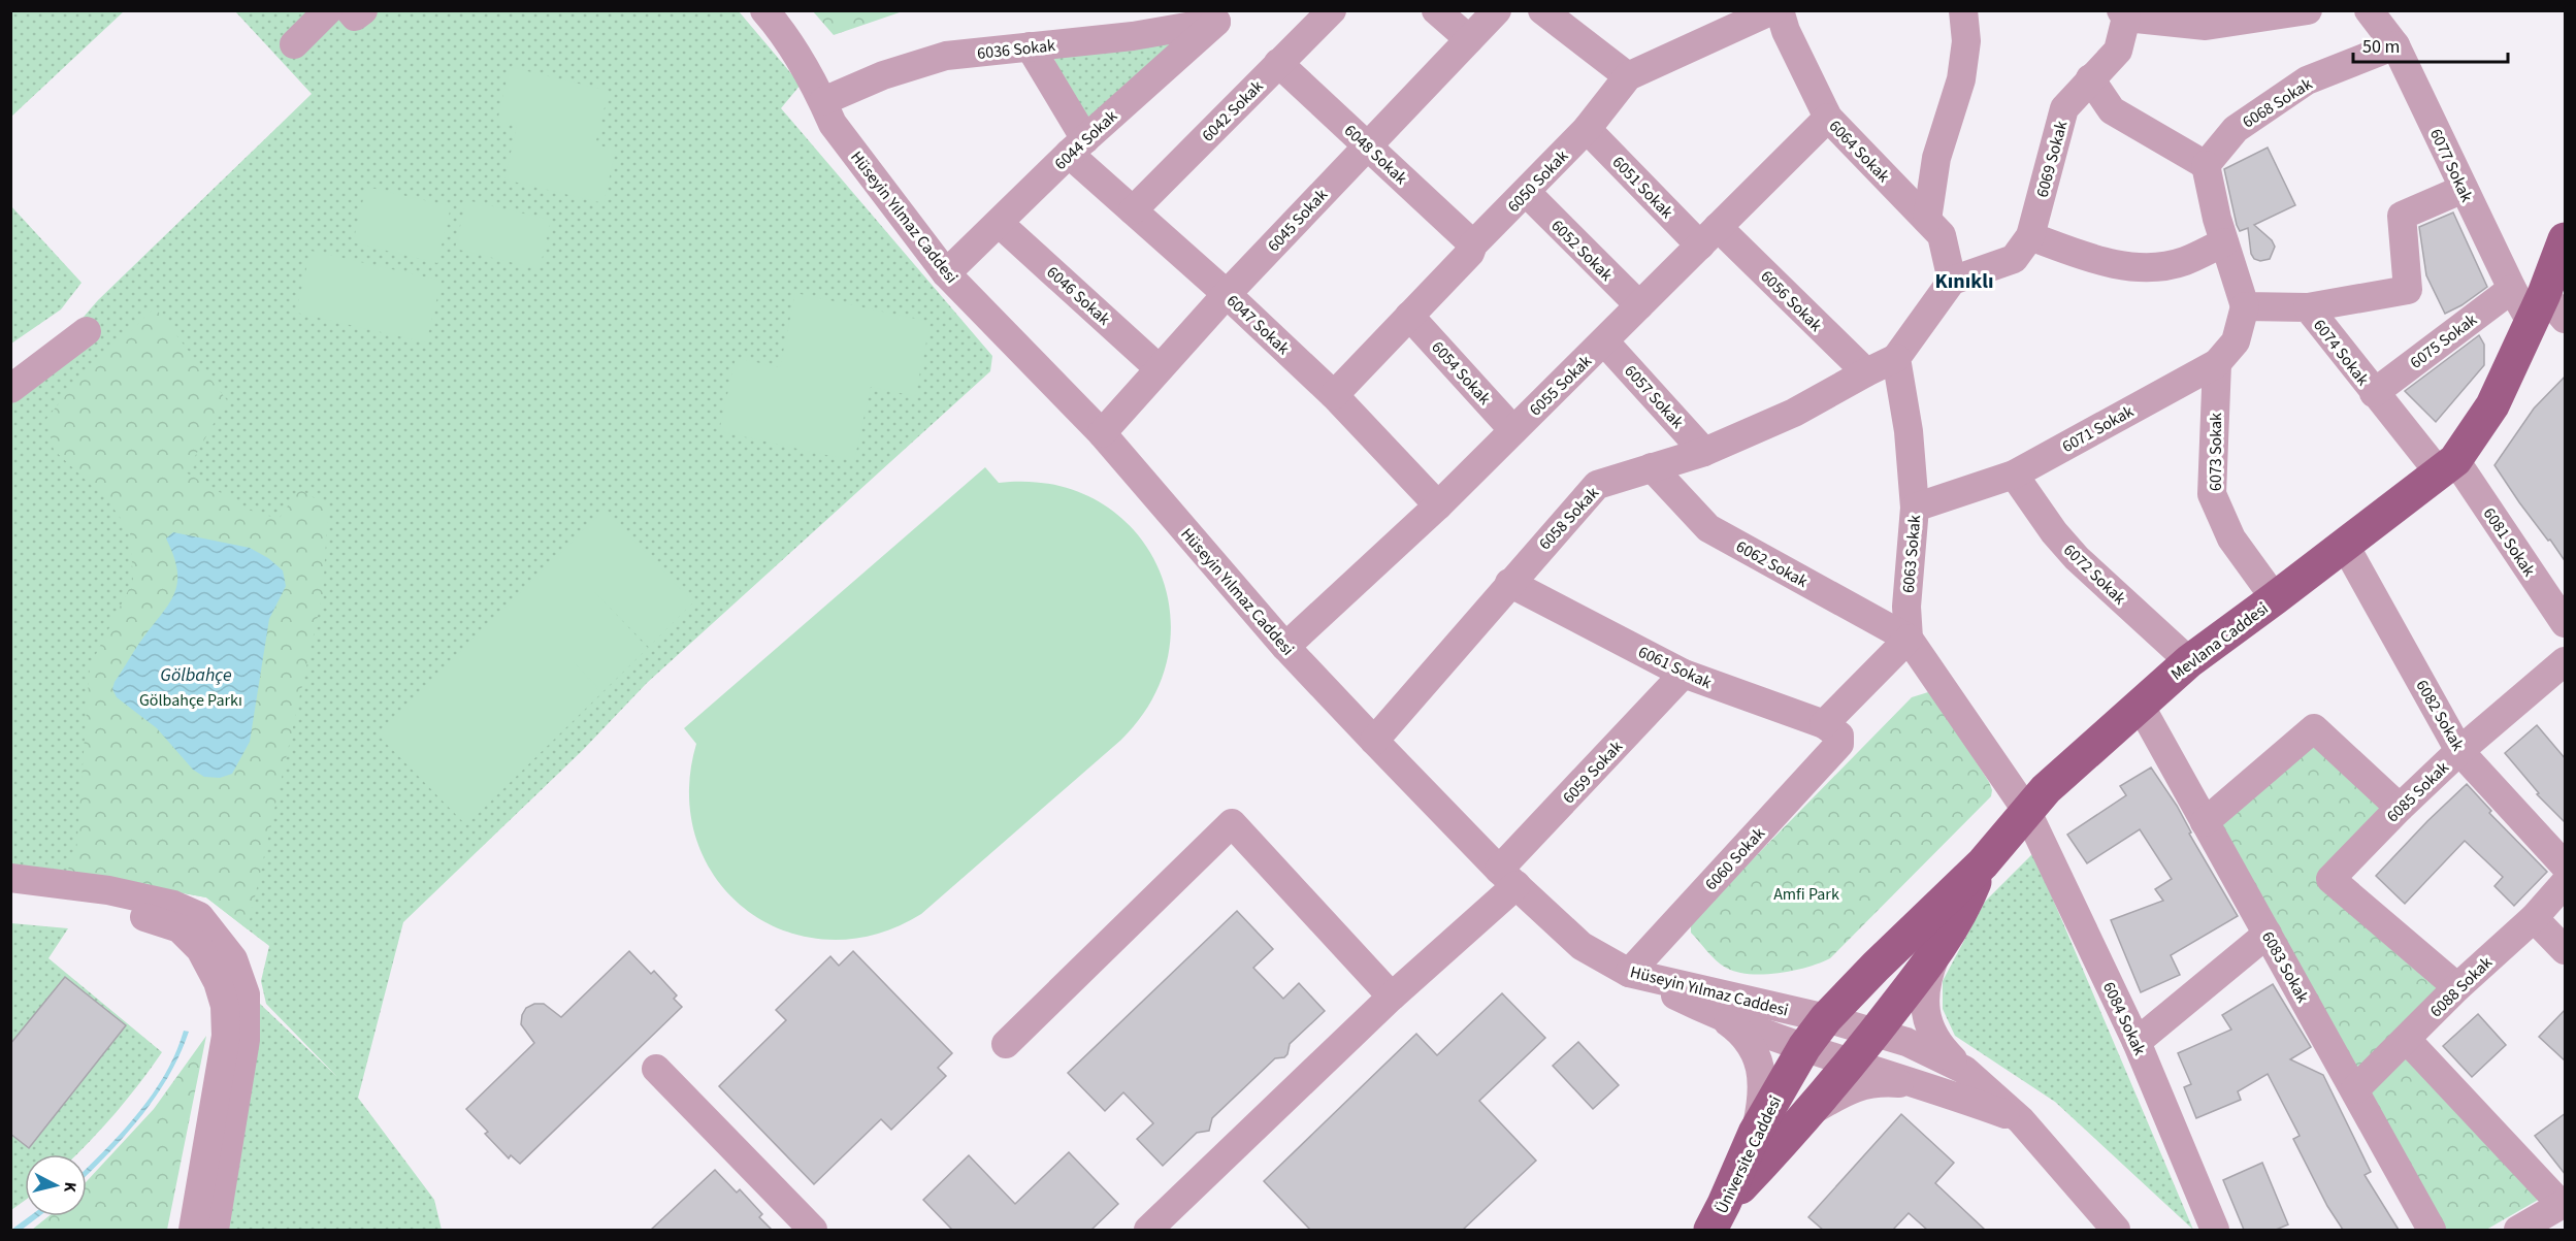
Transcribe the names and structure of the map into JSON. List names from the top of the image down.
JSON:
{
  "streets": {
    "main road": ["Mevlana Caddesi", "Üniversite Caddesi"],
    "street": [
      "6036 Sokak",
      "6068 Sokak",
      "6042 Sokak",
      "6044 Sokak",
      "6064 Sokak",
      "6048 Sokak",
      "6069 Sokak",
      "6077 Sokak",
      "6050 Sokak",
      "6051 Sokak",
      "Hüseyin Yılmaz Caddesi",
      "6045 Sokak",
      "6052 Sokak",
      "6046 Sokak",
      "6056 Sokak",
      "6047 Sokak",
      "6075 Sokak",
      "6074 Sokak",
      "6054 Sokak",
      "6055 Sokak",
      "6057 Sokak",
      "6071 Sokak",
      "6073 Sokak",
      "6058 Sokak",
      "6081 Sokak",
      "6063 Sokak",
      "6062 Sokak",
      "6072 Sokak",
      "6061 Sokak",
      "6082 Sokak",
      "6059 Sokak",
      "6085 Sokak",
      "6060 Sokak",
      "6083 Sokak",
      "6088 Sokak",
      "6084 Sokak"
    ]
  },
  "crossings": [
    ["6036 Sokak", "6044 Sokak"],
    ["6036 Sokak", "Hüseyin Yılmaz Caddesi"],
    ["6036 Sokak", "6047 Sokak"],
    ["6068 Sokak", "6077 Sokak"],
    ["6042 Sokak", "6048 Sokak"],
    ["6042 Sokak", "6047 Sokak"],
    ["6044 Sokak", "Hüseyin Yılmaz Caddesi"],
    ["6044 Sokak", "6046 Sokak"],
    ["6044 Sokak", "6047 Sokak"],
    ["6064 Sokak", "6069 Sokak"],
    ["6064 Sokak", "6055 Sokak"],
    ["6048 Sokak", "6050 Sokak"],
    ["6048 Sokak", "6045 Sokak"],
    ["6077 Sokak", "6075 Sokak"],
    ["6077 Sokak", "Mevlana Caddesi"],
    ["6050 Sokak", "6051 Sokak"],
    ["6050 Sokak", "6052 Sokak"],
    ["6050 Sokak", "6047 Sokak"],
    ["6050 Sokak", "6054 Sokak"],
    ["6051 Sokak", "6056 Sokak"],
    ["6051 Sokak", "6055 Sokak"],
    ["Hüseyin Yılmaz Caddesi", "6045 Sokak"],
    ["Hüseyin Yılmaz Caddesi", "6055 Sokak"],
    ["Hüseyin Yılmaz Caddesi", "6058 Sokak"],
    ["Hüseyin Yılmaz Caddesi", "Mevlana Caddesi"],
    ["Hüseyin Yılmaz Caddesi", "6059 Sokak"],
    ["Hüseyin Yılmaz Caddesi", "6060 Sokak"],
    ["Hüseyin Yılmaz Caddesi", "Üniversite Caddesi"],
    ["6045 Sokak", "6046 Sokak"],
    ["6045 Sokak", "6047 Sokak"],
    ["6052 Sokak", "6055 Sokak"],
    ["6056 Sokak", "6055 Sokak"],
    ["6056 Sokak", "6058 Sokak"],
    ["6047 Sokak", "6055 Sokak"],
    ["6075 Sokak", "6074 Sokak"],
    ["6074 Sokak", "6071 Sokak"],
    ["6074 Sokak", "6081 Sokak"],
    ["6074 Sokak", "Mevlana Caddesi"],
    ["6054 Sokak", "6055 Sokak"],
    ["6055 Sokak", "6057 Sokak"],
    ["6057 Sokak", "6058 Sokak"],
    ["6071 Sokak", "6073 Sokak"],
    ["6071 Sokak", "6063 Sokak"],
    ["6071 Sokak", "6072 Sokak"],
    ["6073 Sokak", "Mevlana Caddesi"],
    ["6058 Sokak", "6063 Sokak"],
    ["6058 Sokak", "6062 Sokak"],
    ["6058 Sokak", "6061 Sokak"],
    ["6081 Sokak", "Mevlana Caddesi"],
    ["6063 Sokak", "6062 Sokak"],
    ["6063 Sokak", "6060 Sokak"],
    ["6062 Sokak", "6060 Sokak"],
    ["6072 Sokak", "Mevlana Caddesi"],
    ["Mevlana Caddesi", "6082 Sokak"],
    ["Mevlana Caddesi", "6083 Sokak"],
    ["Mevlana Caddesi", "6084 Sokak"],
    ["Mevlana Caddesi", "Üniversite Caddesi"],
    ["6061 Sokak", "6059 Sokak"],
    ["6061 Sokak", "6060 Sokak"],
    ["6082 Sokak", "6085 Sokak"],
    ["6085 Sokak", "6088 Sokak"],
    ["6083 Sokak", "6088 Sokak"]
  ],
  "districts": ["Kınıklı"],
  "water": ["Gölbahçe"],
  "parks": ["Gölbahçe Parkı", "Amfi Park"],
  "scale_bar": "50 m",
  "north": "right"
}
